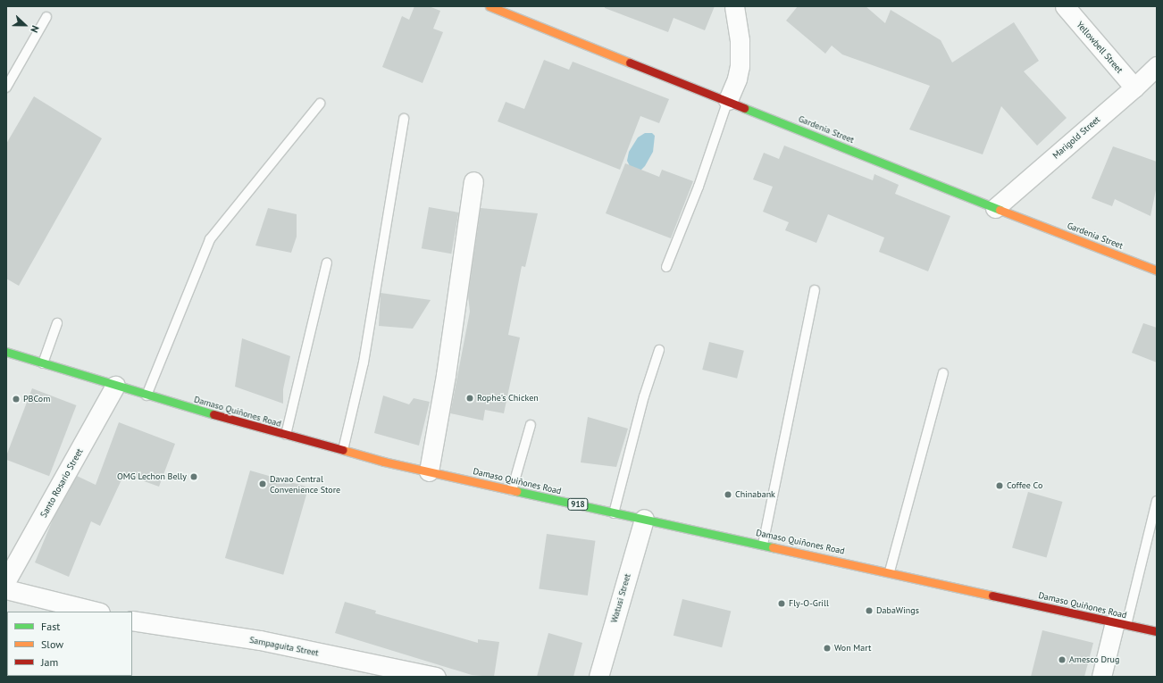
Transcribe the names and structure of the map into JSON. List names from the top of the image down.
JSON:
{
  "streets": {
    "main road": ["Gardenia Street", "Damaso Quiñones Road", "918"],
    "street": [
      "Yellowbell Street",
      "Marigold Street",
      "Santo Rosario Street",
      "Watusi Street",
      "Sampaguita Street"
    ]
  },
  "crossings": [
    ["Yellowbell Street", "Marigold Street"],
    ["Gardenia Street", "Marigold Street"],
    ["Damaso Quiñones Road", "Santo Rosario Street"],
    ["Damaso Quiñones Road", "Watusi Street"]
  ],
  "places": [
    "Rophe's Chicken",
    "PBCom",
    "OMG Lechon Belly",
    "Davao Central Convenience Store",
    "Coffee Co",
    "Chinabank",
    "Fly-O-Grill",
    "DabaWings",
    "Won Mart",
    "Amesco Drug"
  ],
  "legend": ["Fast", "Slow", "Jam"],
  "north": "right"
}
